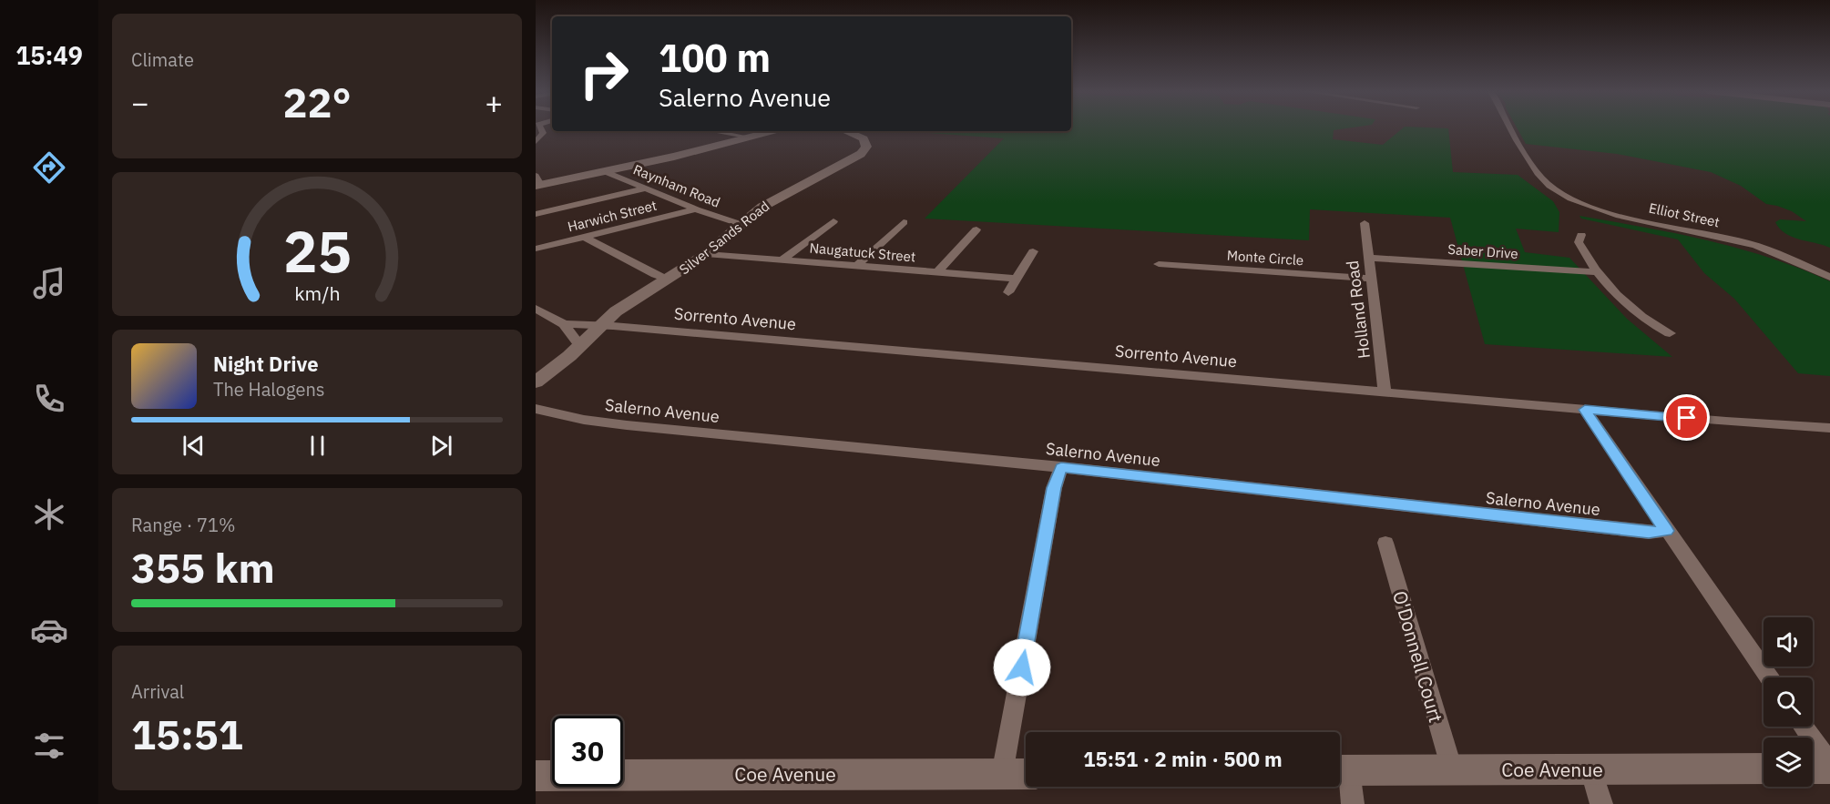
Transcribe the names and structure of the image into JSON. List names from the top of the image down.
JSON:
{
  "streets": {
    "main road": ["Silver Sands Road", "Coe Avenue"],
    "street": [
      "Raynham Road",
      "Elliot Street",
      "Harwich Street",
      "Saber Drive",
      "Naugatuck Street",
      "Monte Circle",
      "Holland Road",
      "Sorrento Avenue",
      "Salerno Avenue",
      "O'Donnell Court"
    ]
  },
  "crossings": [
    ["Raynham Road", "Harwich Street"],
    ["Raynham Road", "Silver Sands Road"],
    ["Silver Sands Road", "Naugatuck Street"],
    ["Silver Sands Road", "Sorrento Avenue"],
    ["Saber Drive", "Holland Road"],
    ["Monte Circle", "Holland Road"],
    ["Holland Road", "Sorrento Avenue"],
    ["O'Donnell Court", "Coe Avenue"]
  ],
  "page": {
    "tabs": "15:49",
    "tile": [
      "Climate",
      ["Range · 71%", "355 km"],
      ["Arrival", "15:51"]
    ],
    "turn": ["100 m", "Salerno Avenue"],
    "heat": ["−", "22°", "+"],
    "song": ["Night Drive", "The Halogens"],
    "limit": "30",
    "trip": "15:51 · 2 min · 500 m",
    "gauge": ["25", "km/h"]
  }
}
